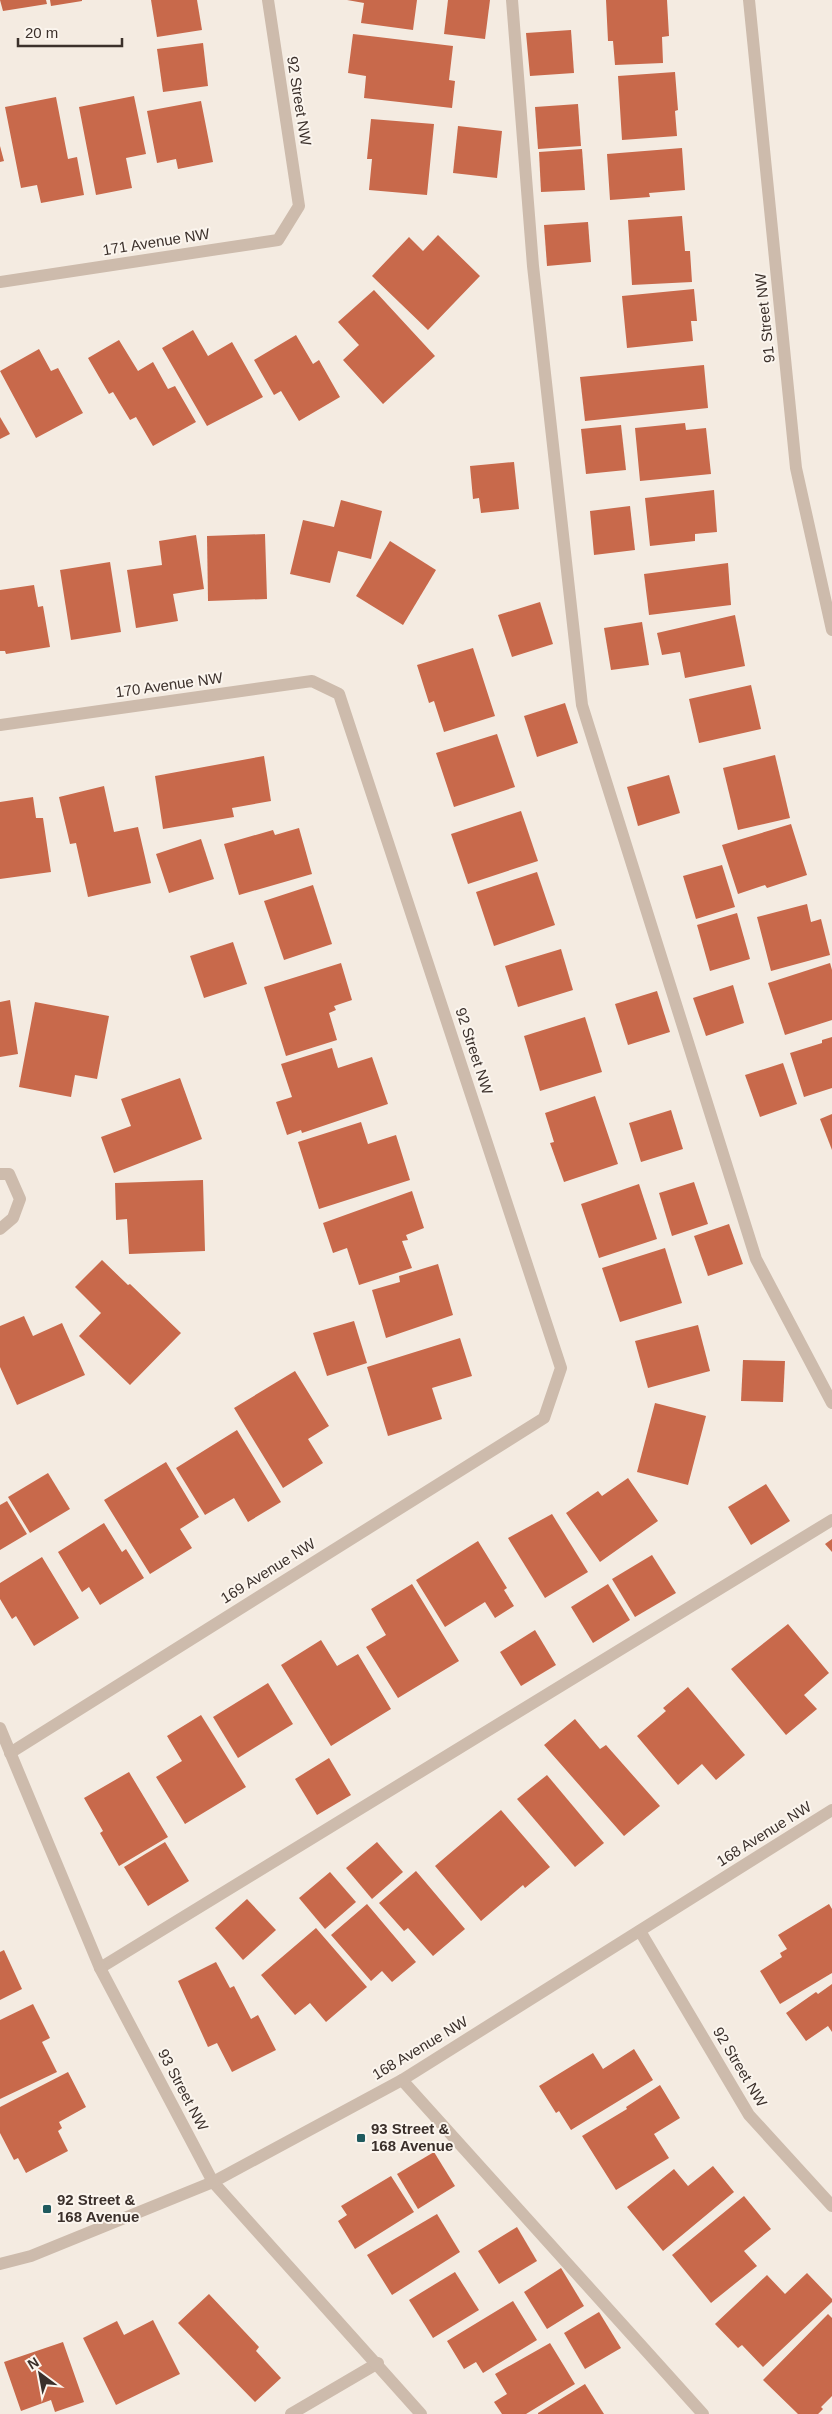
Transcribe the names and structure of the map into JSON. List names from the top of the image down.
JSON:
{
  "streets": {
    "street": [
      "92 Street NW",
      "171 Avenue NW",
      "91 Street NW",
      "170 Avenue NW",
      "169 Avenue NW",
      "168 Avenue NW",
      "93 Street NW"
    ]
  },
  "crossings": [
    ["92 Street NW", "171 Avenue NW"],
    ["92 Street NW", "170 Avenue NW"],
    ["92 Street NW", "169 Avenue NW"],
    ["92 Street NW", "168 Avenue NW"],
    ["169 Avenue NW", "93 Street NW"],
    ["168 Avenue NW", "93 Street NW"]
  ],
  "places": {
    "transit": ["93 Street & 168 Avenue", "92 Street & 168 Avenue"]
  },
  "scale_bar": "20 m",
  "north": "top left"
}
